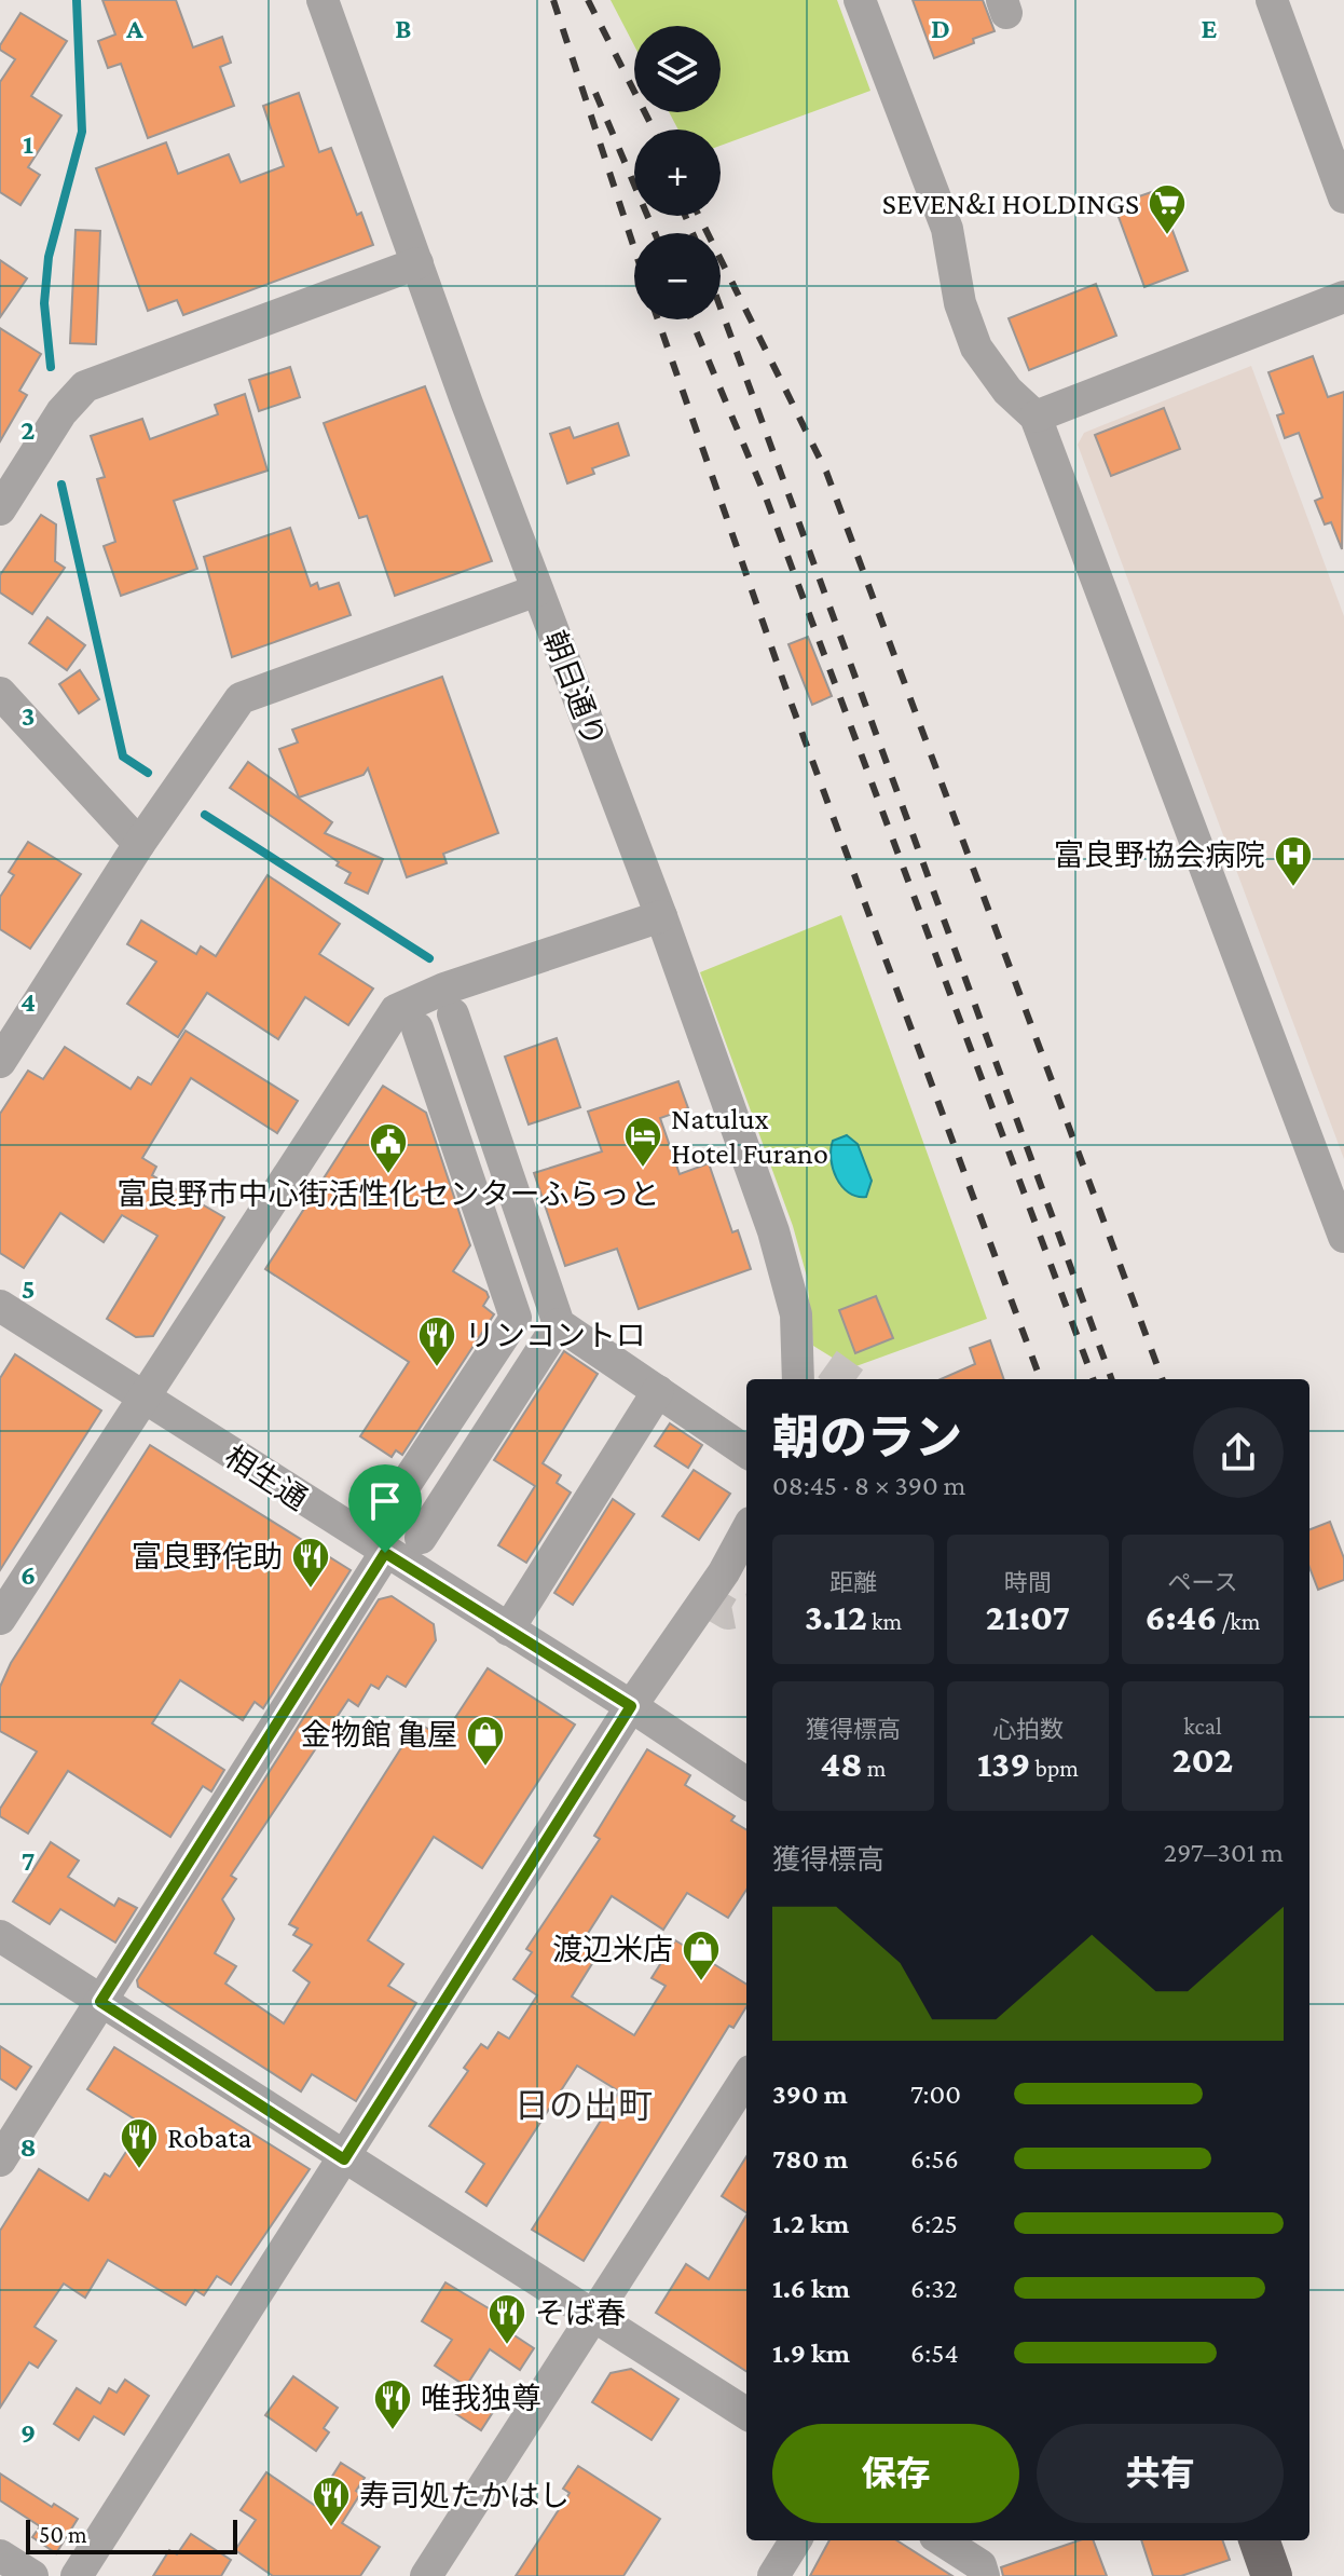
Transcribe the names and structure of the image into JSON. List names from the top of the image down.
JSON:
{
  "streets": {
    "street": ["朝日通り", "相生通"]
  },
  "districts": ["日の出町"],
  "places": {
    "supermarket": ["SEVEN&I HOLDINGS"],
    "hospital": ["富良野協会病院"],
    "hotel": ["Natulux Hotel Furano"],
    "public building": ["富良野市中心街活性化センターふらっと"],
    "restaurant": [
      "リンコントロ",
      "富良野侘助",
      "Robata",
      "そば春",
      "唯我独尊",
      "寿司処たかはし"
    ],
    "shop": ["金物館 亀屋", "渡辺米店"]
  },
  "scale_bar": "50 m",
  "page": {
    "map_buttons": ["+", "−"],
    "heading": ["朝のラン", "08:45 · 8 × 390 m"],
    "stats": [
      ["距離", "3.12 km"],
      ["時間", "21:07"],
      ["ペース", "6:46 /km"],
      ["獲得標高", "48 m"],
      ["心拍数", "139 bpm"],
      ["kcal", "202"]
    ],
    "chart": ["獲得標高", "297–301 m"],
    "list": [
      {
        "name": "390 m",
        "note": "7:00"
      },
      {
        "name": "780 m",
        "note": "6:56"
      },
      {
        "name": "1.2 km",
        "note": "6:25"
      },
      {
        "name": "1.6 km",
        "note": "6:32"
      },
      {
        "name": "1.9 km",
        "note": "6:54"
      }
    ],
    "buttons": ["保存", "共有"],
    "scale": "50 m"
  },
  "grid": {
    "columns": [
      "A",
      "B",
      "D",
      "E"
    ],
    "rows": [
      "1",
      "2",
      "3",
      "4",
      "5",
      "6",
      "7",
      "8",
      "9"
    ]
  }
}
